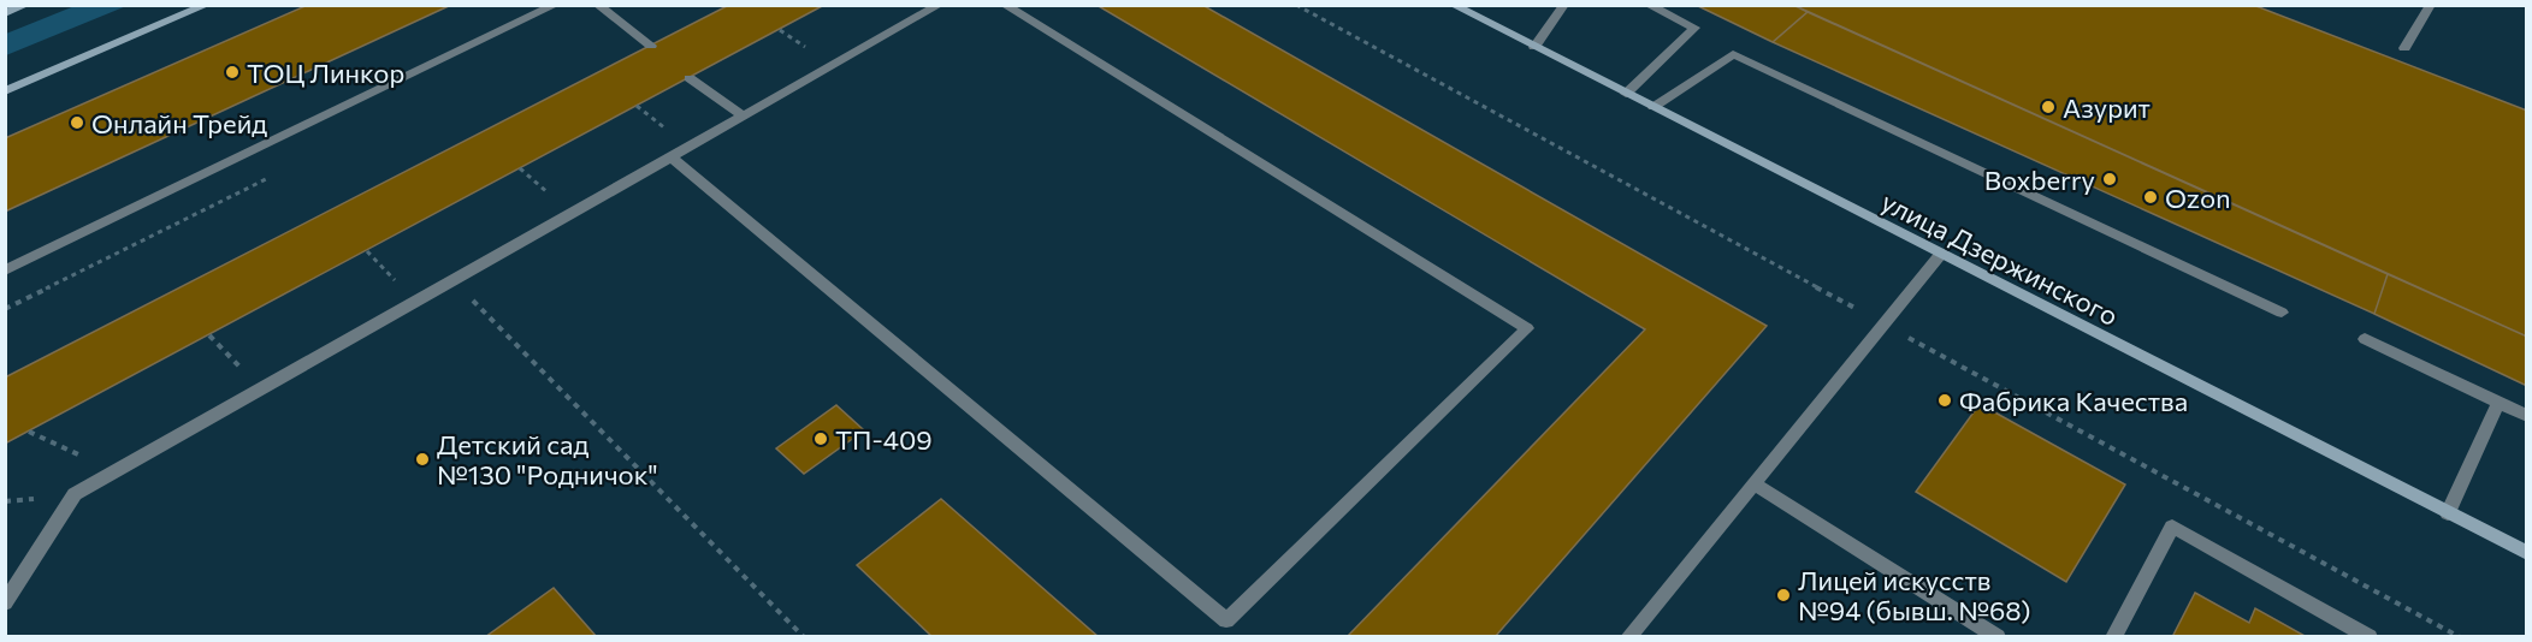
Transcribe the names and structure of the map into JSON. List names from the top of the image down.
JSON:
{
  "streets": {
    "main road": ["улица Дзержинского"]
  },
  "places": [
    "ТОЦ Линкор",
    "Азурит",
    "Онлайн Трейд",
    "Boxberry",
    "Ozon",
    "Фабрика Качества",
    "ТП-409",
    "Детский сад №130 \"Родничок\"",
    "Лицей искусств №94 (бывш. №68)"
  ]
}
